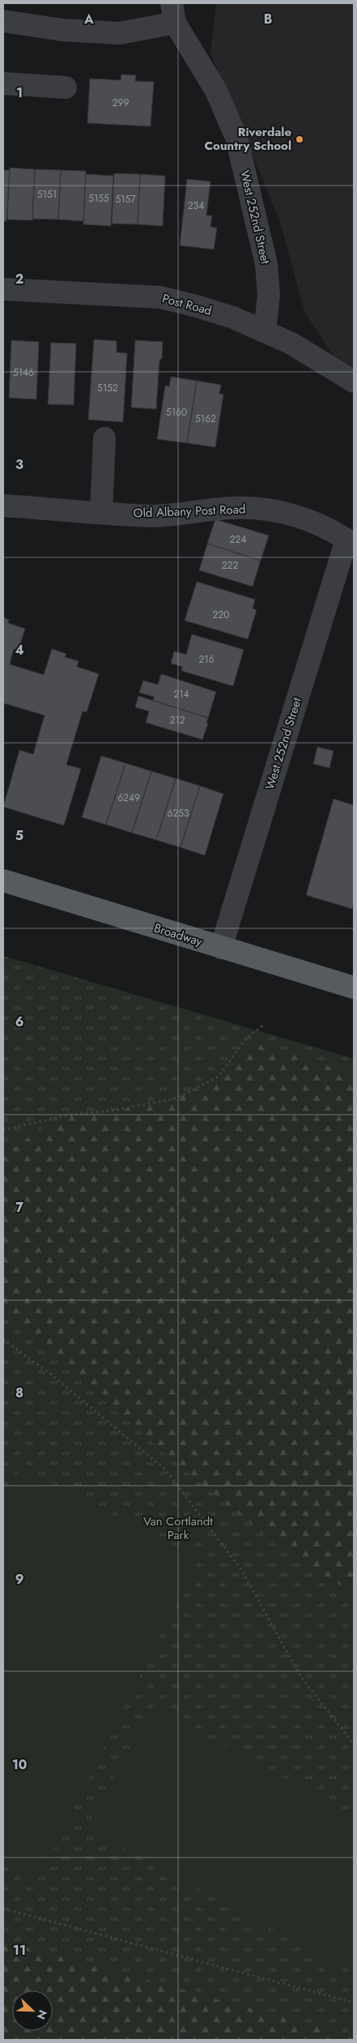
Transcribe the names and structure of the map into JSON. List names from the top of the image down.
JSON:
{
  "streets": {
    "main road": ["Broadway"],
    "street": ["West 252nd Street", "Post Road", "Old Albany Post Road"]
  },
  "crossings": [
    ["West 252nd Street", "Post Road"],
    ["West 252nd Street", "Old Albany Post Road"],
    ["West 252nd Street", "Broadway"]
  ],
  "parks": ["Van Cortlandt Park"],
  "places": ["Riverdale Country School"],
  "house_numbers": [
    "299",
    "5151",
    "5155",
    "5157",
    "234",
    "5146",
    "5152",
    "5160",
    "5162",
    "224",
    "222",
    "220",
    "216",
    "214",
    "212",
    "6249",
    "6253"
  ],
  "north": "bottom right",
  "grid": {
    "columns": ["A", "B"],
    "rows": [
      "1",
      "2",
      "3",
      "4",
      "5",
      "6",
      "7",
      "8",
      "9",
      "10",
      "11"
    ]
  }
}
